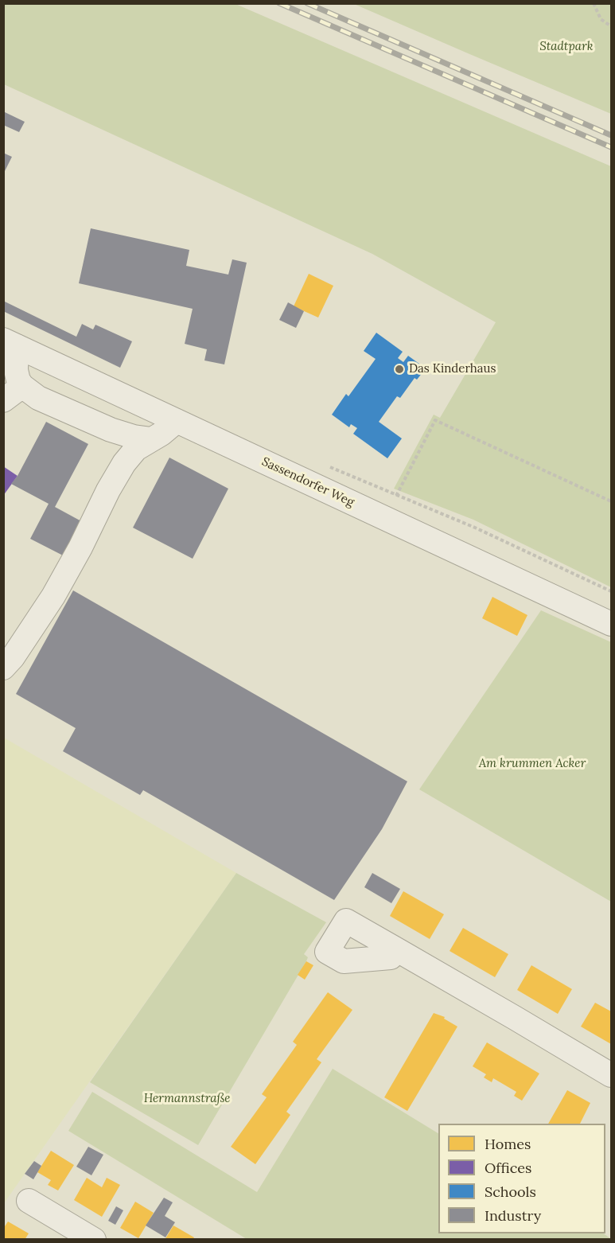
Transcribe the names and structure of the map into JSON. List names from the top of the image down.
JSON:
{
  "streets": {
    "street": ["Sassendorfer Weg"]
  },
  "parks": ["Stadtpark", "Am krummen Acker", "Hermannstraße"],
  "places": ["Das Kinderhaus"],
  "legend": [
    "Homes",
    "Offices",
    "Schools",
    "Industry"
  ]
}
